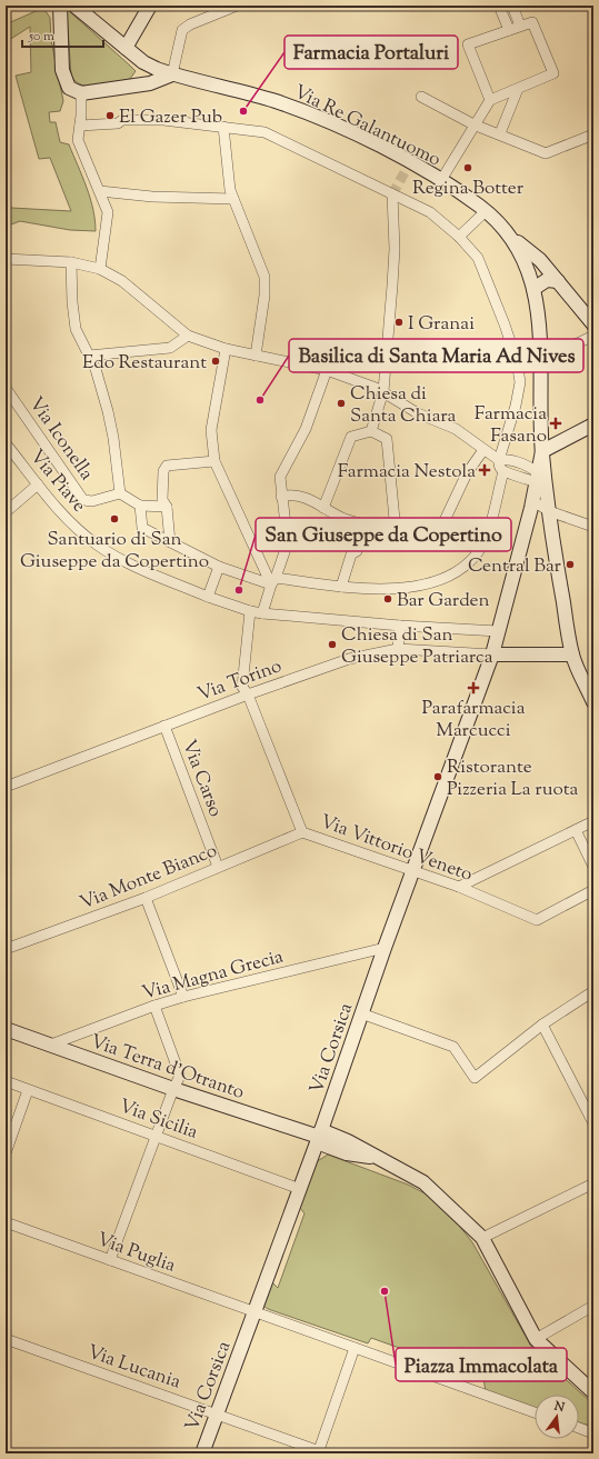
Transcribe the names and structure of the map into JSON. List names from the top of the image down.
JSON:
{
  "streets": {
    "street": [
      "Via Re Galantuomo",
      "Via Iconella",
      "Via Piave",
      "Via Torino",
      "Via Carso",
      "Via Vittorio Veneto",
      "Via Monte Bianco",
      "Via Magna Grecia",
      "Via Corsica",
      "Via Terra d'Otranto",
      "Via Sicilia",
      "Via Puglia",
      "Via Lucania"
    ]
  },
  "crossings": [
    ["Via Re Galantuomo", "Via Corsica"],
    ["Via Piave", "Via Vittorio Veneto"],
    ["Via Piave", "Via Corsica"],
    ["Via Torino", "Via Carso"],
    ["Via Torino", "Via Vittorio Veneto"],
    ["Via Torino", "Via Corsica"],
    ["Via Carso", "Via Monte Bianco"],
    ["Via Vittorio Veneto", "Via Monte Bianco"],
    ["Via Vittorio Veneto", "Via Corsica"],
    ["Via Magna Grecia", "Via Corsica"],
    ["Via Magna Grecia", "Via Terra d'Otranto"],
    ["Via Corsica", "Via Terra d'Otranto"],
    ["Via Corsica", "Via Sicilia"],
    ["Via Corsica", "Via Puglia"],
    ["Via Corsica", "Via Lucania"]
  ],
  "places": {
    "other": [
      "Farmacia Portaluri",
      "El Gazer Pub",
      "Regina Botter",
      "I Granai",
      "Edo Restaurant",
      "Basilica di Santa Maria Ad Nives",
      "Chiesa di Santa Chiara",
      "Santuario di San Giuseppe da Copertino",
      "Central Bar",
      "San Giuseppe da Copertino",
      "Bar Garden",
      "Chiesa di San Giuseppe Patriarca",
      "Ristorante Pizzeria La ruota",
      "Piazza Immacolata"
    ],
    "health": ["Farmacia Fasano", "Farmacia Nestola", "Parafarmacia Marcucci"]
  },
  "scale_bar": "50 m",
  "north": "top"
}
